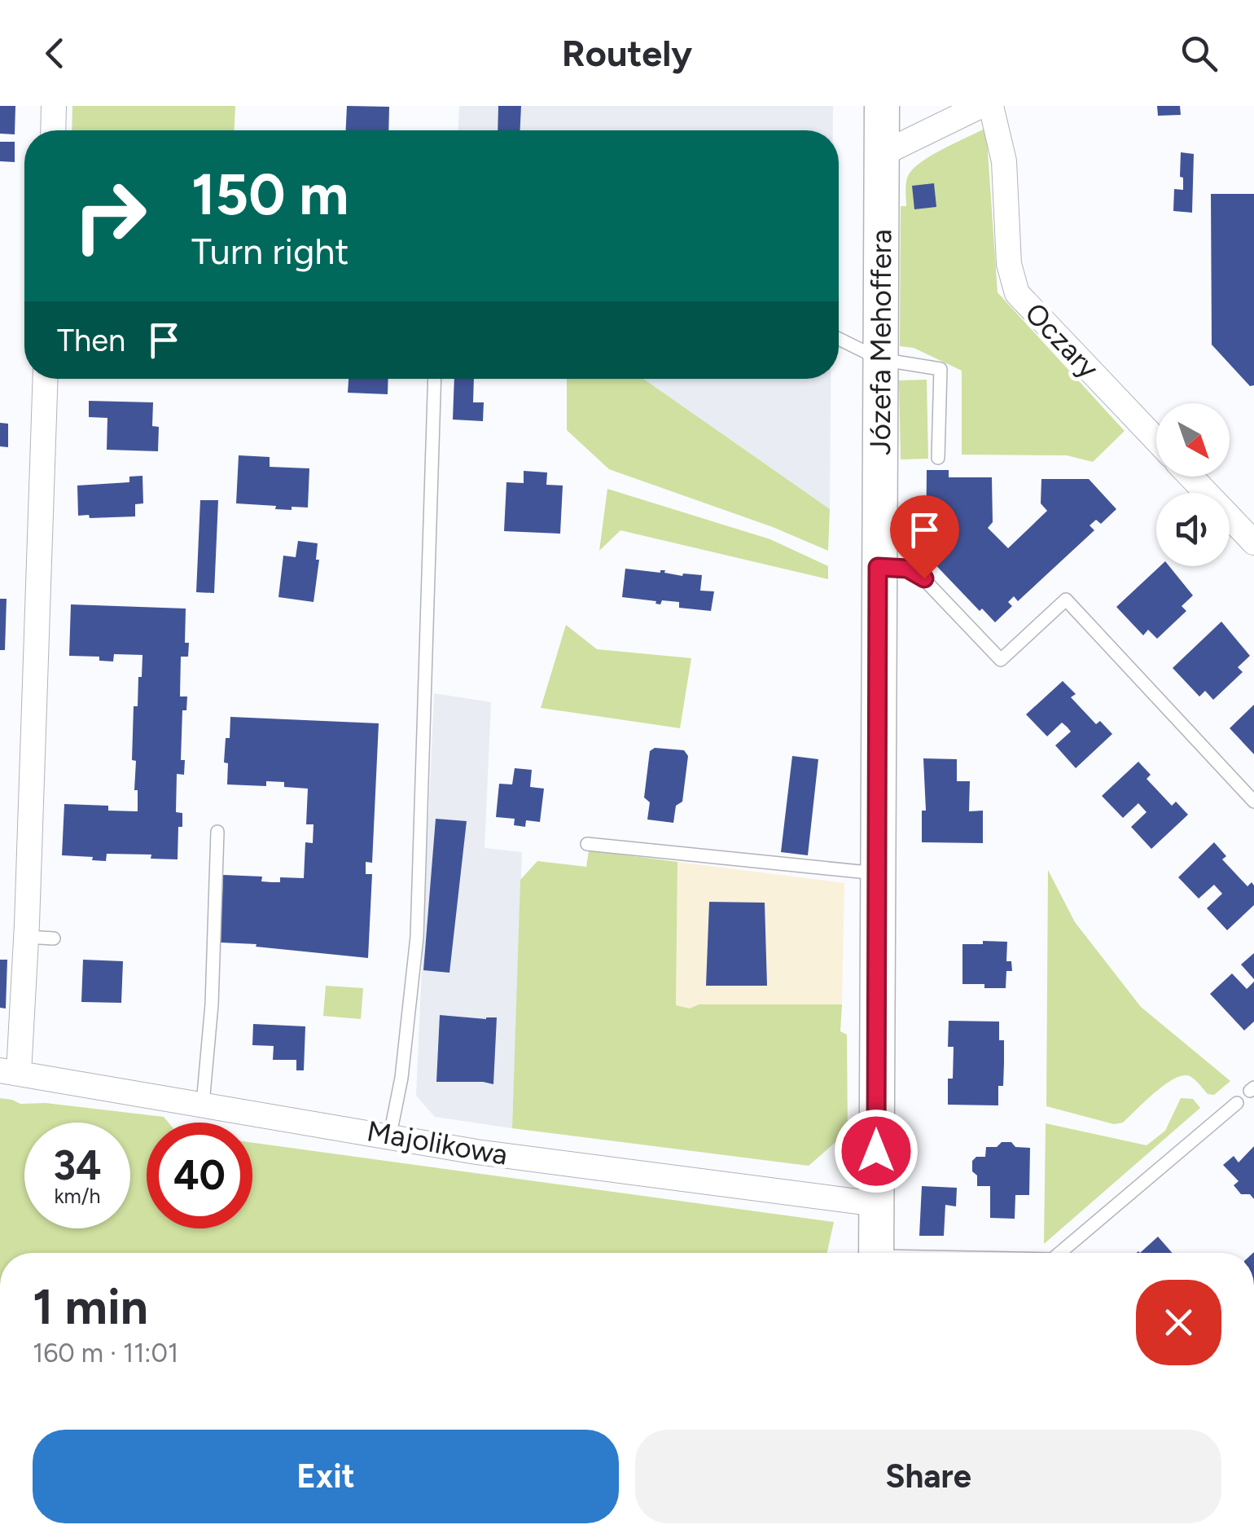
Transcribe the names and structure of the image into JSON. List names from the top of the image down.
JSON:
{
  "streets": {
    "street": ["Oczary", "Józefa Mehoffera", "Majolikowa"]
  },
  "crossings": [
    ["Józefa Mehoffera", "Majolikowa"]
  ],
  "north": "bottom right",
  "page": {
    "header": "Routely",
    "turn": ["150 m", "Turn right"],
    "then": "Then",
    "speed": "34 km/h",
    "limit": "40",
    "heading": ["1 min", "160 m · 11:01"],
    "buttons": ["Exit", "Share"]
  }
}
